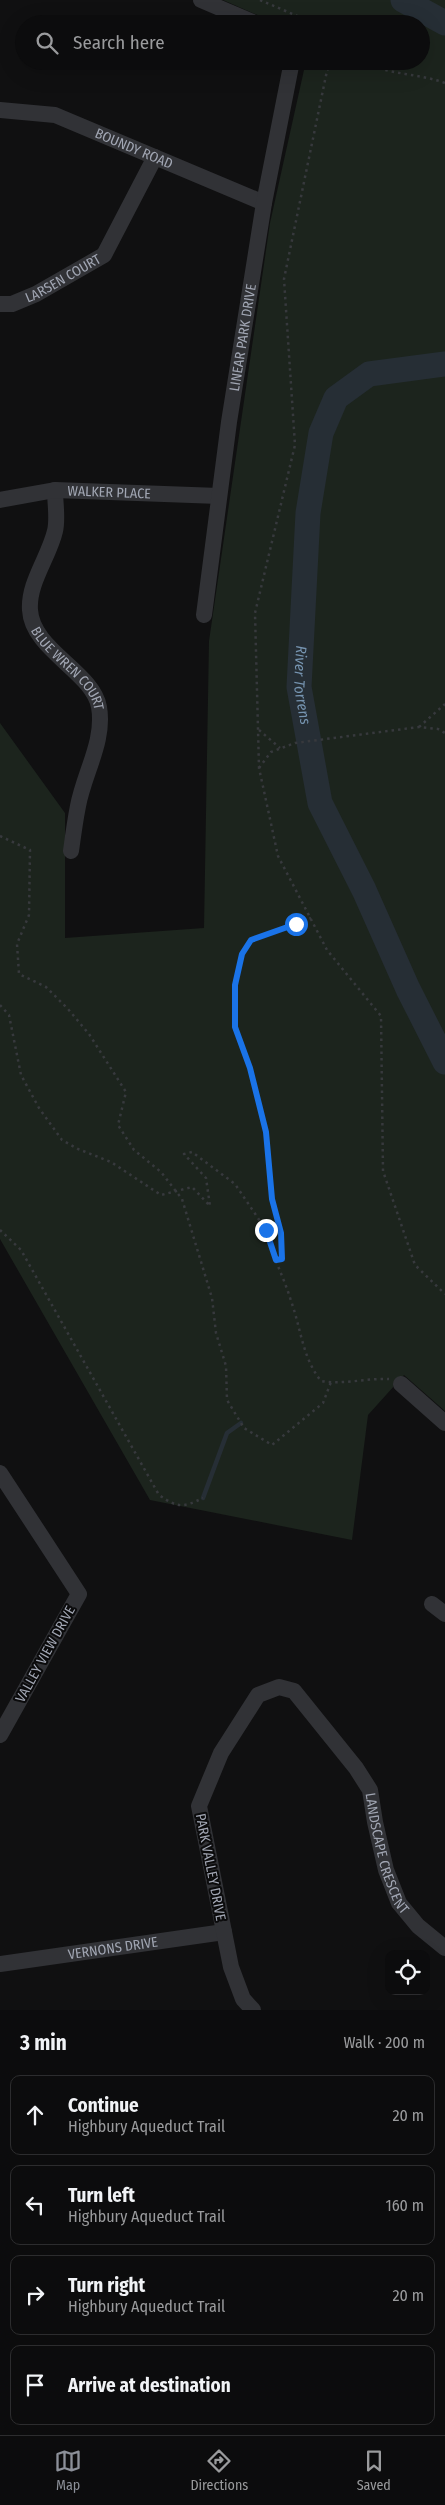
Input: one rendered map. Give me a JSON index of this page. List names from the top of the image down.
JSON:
{
  "streets": {
    "street": [
      "BOUNDY ROAD",
      "LARSEN COURT",
      "LINEAR PARK DRIVE",
      "WALKER PLACE",
      "BLUE WREN COURT",
      "VALLEY VIEW DRIVE",
      "LANDSCAPE CRESCENT",
      "PARK VALLEY DRIVE",
      "VERNONS DRIVE"
    ]
  },
  "crossings": [
    ["BOUNDY ROAD", "LARSEN COURT"],
    ["BOUNDY ROAD", "LINEAR PARK DRIVE"],
    ["LINEAR PARK DRIVE", "WALKER PLACE"],
    ["WALKER PLACE", "BLUE WREN COURT"],
    ["LANDSCAPE CRESCENT", "PARK VALLEY DRIVE"],
    ["PARK VALLEY DRIVE", "VERNONS DRIVE"]
  ],
  "water": ["River Torrens"],
  "page": {
    "search": "Search here",
    "heading": ["3 min", "Walk · 200 m"],
    "list": [
      ["Continue", "Highbury Aqueduct Trail", "20 m"],
      ["Turn left", "Highbury Aqueduct Trail", "160 m"],
      ["Turn right", "Highbury Aqueduct Trail", "20 m"],
      "Arrive at destination"
    ],
    "nav": ["Map", "Directions", "Saved"]
  }
}
